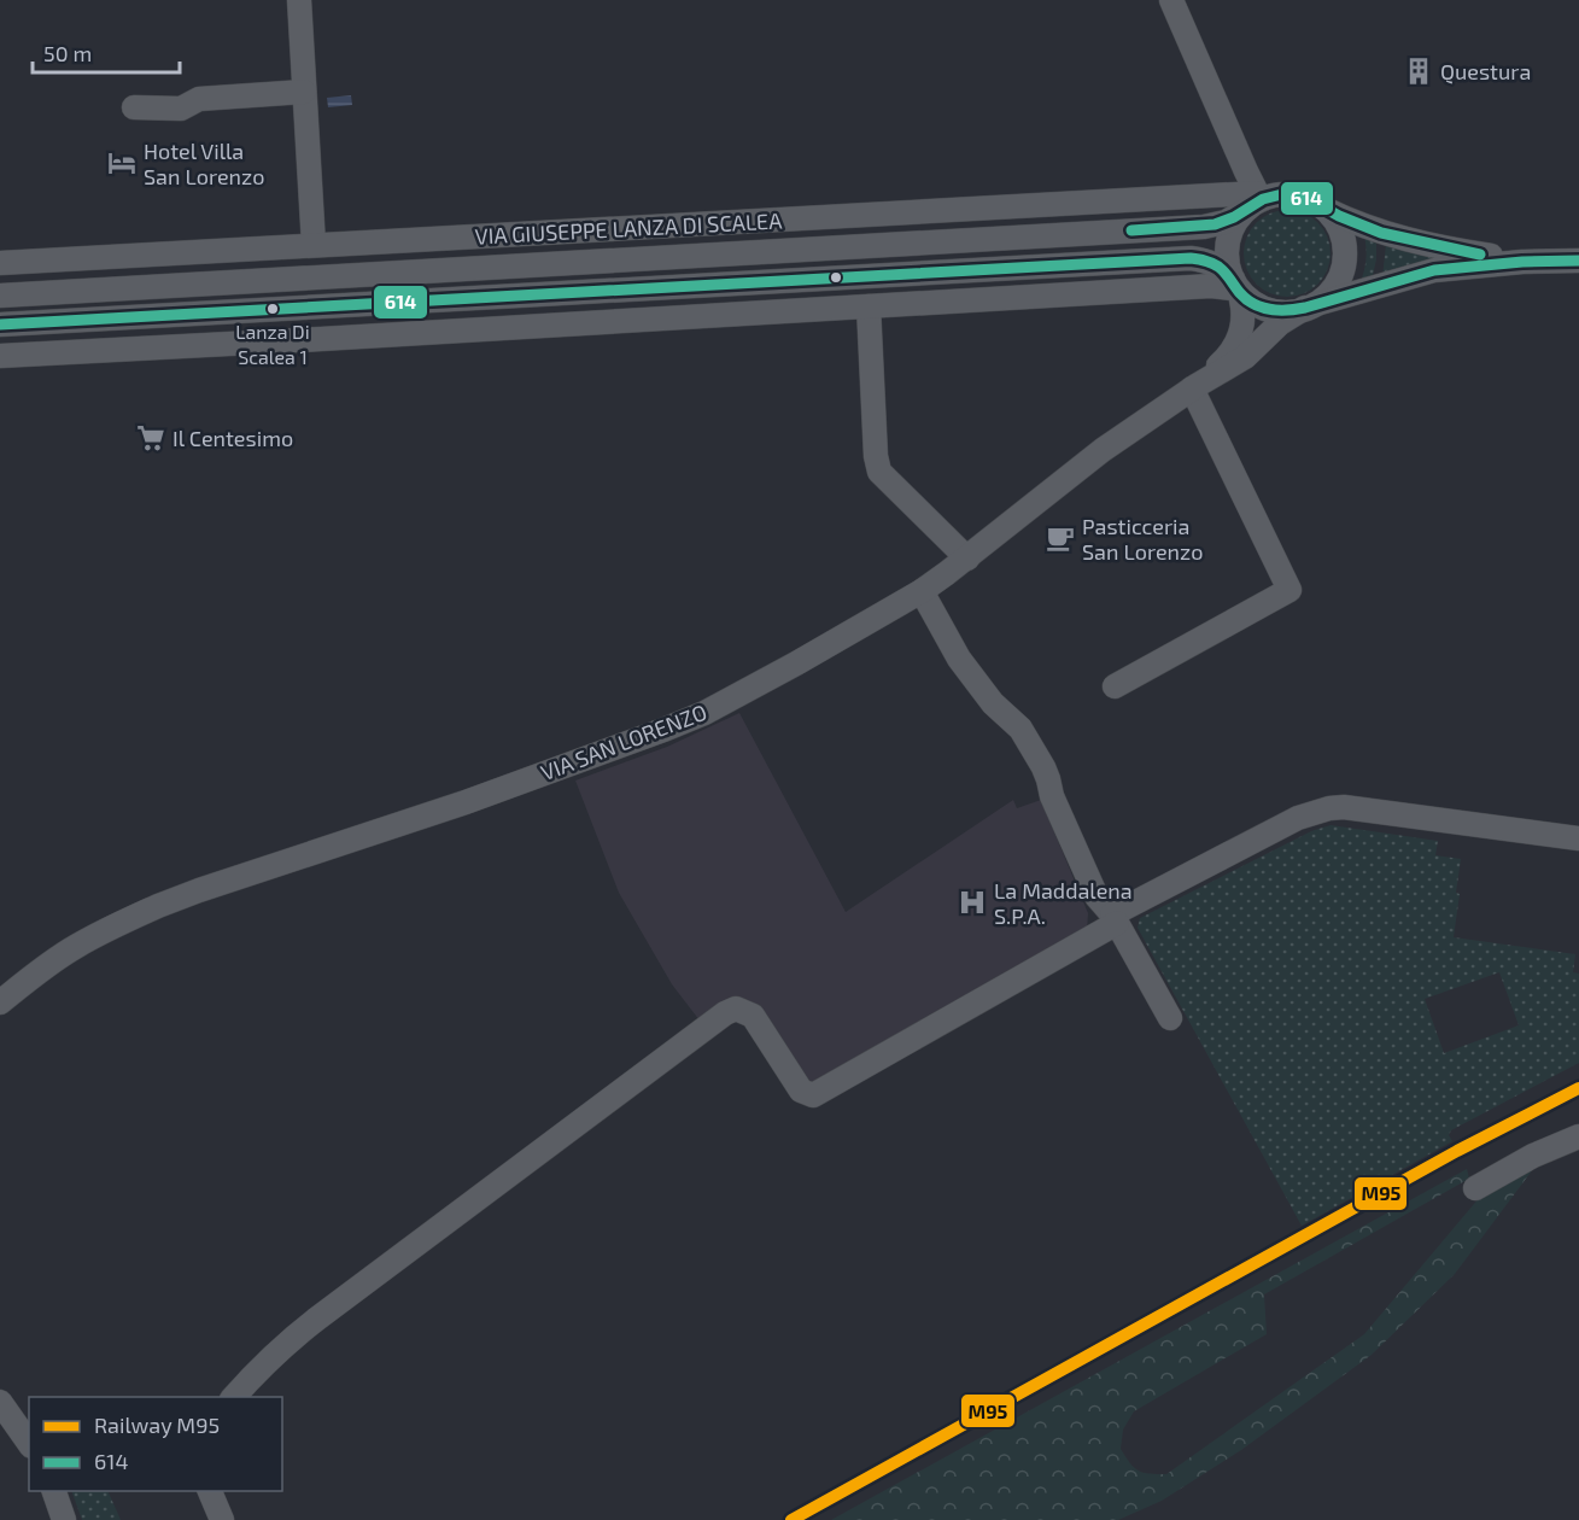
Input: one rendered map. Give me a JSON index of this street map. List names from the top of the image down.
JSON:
{
  "streets": {
    "street": ["VIA GIUSEPPE LANZA DI SCALEA", "VIA SAN LORENZO"]
  },
  "crossings": [
    ["VIA GIUSEPPE LANZA DI SCALEA", "VIA SAN LORENZO"]
  ],
  "places": {
    "building": ["Questura"],
    "hotel": ["Hotel Villa San Lorenzo"],
    "other": ["Lanza Di Scalea 1"],
    "supermarket": ["Il Centesimo"],
    "cafe": ["Pasticceria San Lorenzo"],
    "hospital": ["La Maddalena S.P.A."]
  },
  "lines": ["transit line 614", "rail line M95"],
  "legend": ["Railway M95", "614"],
  "scale_bar": "50 m"
}
